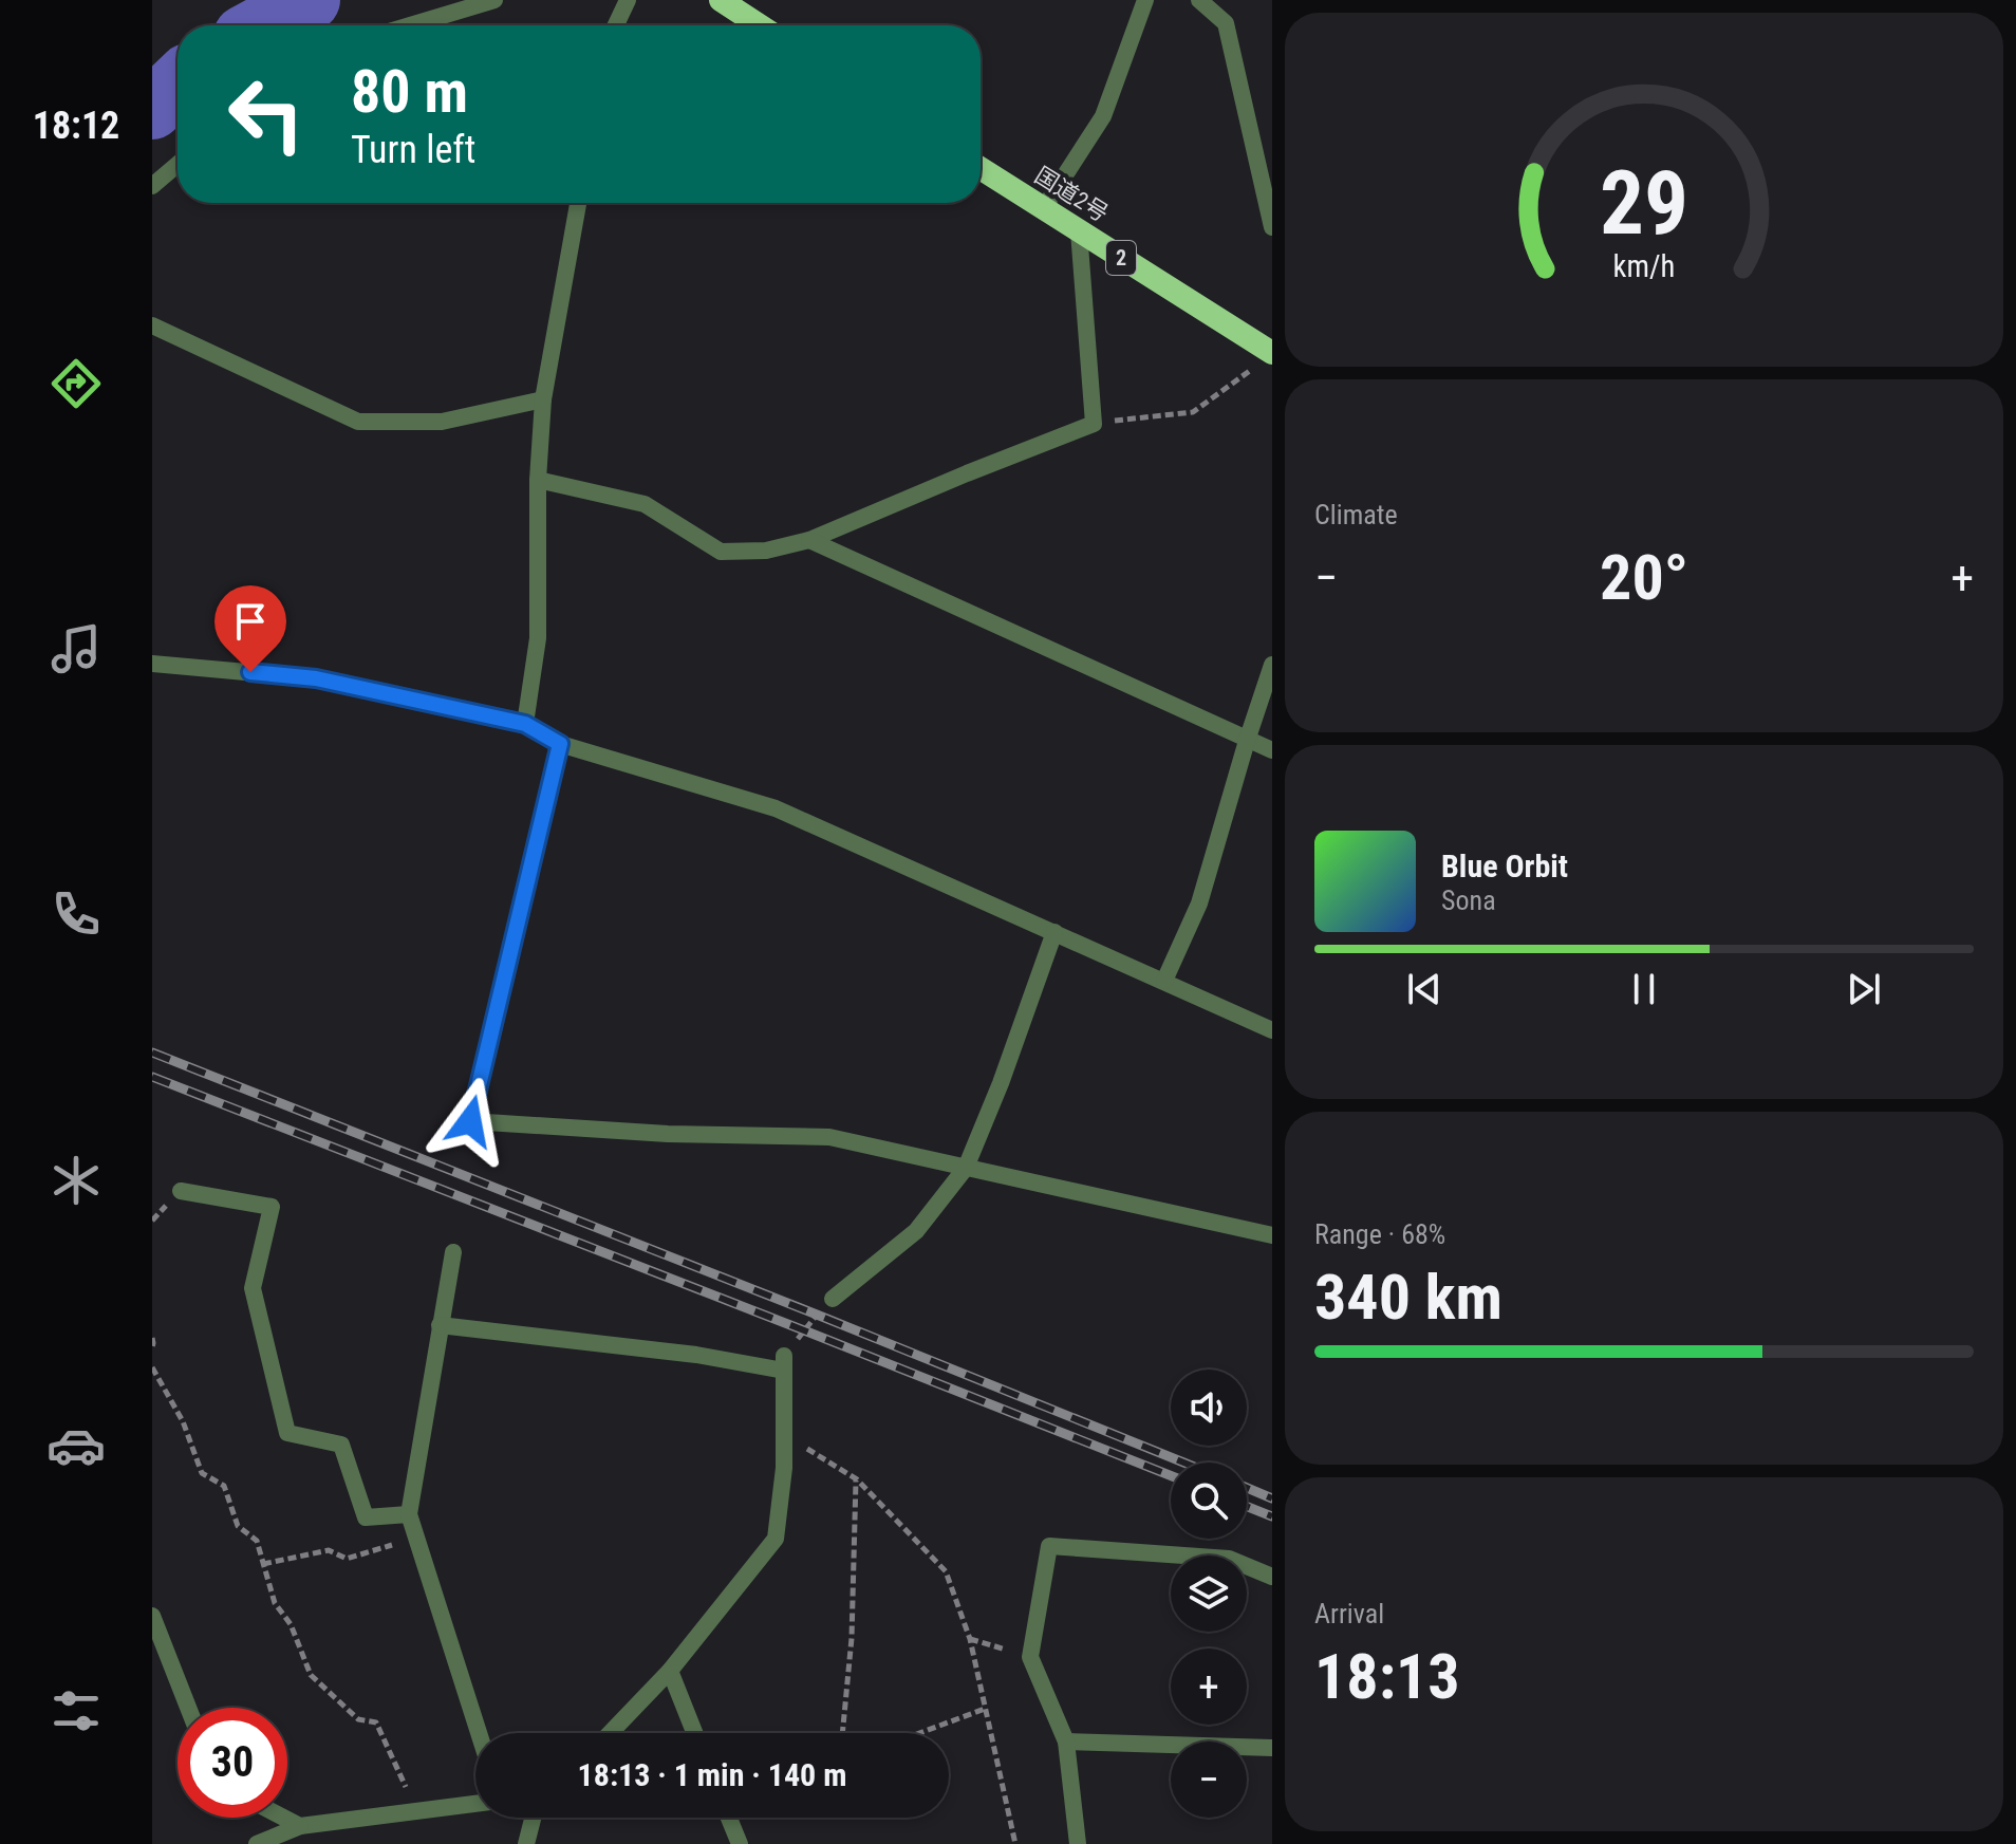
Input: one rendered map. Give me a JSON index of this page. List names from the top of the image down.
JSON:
{
  "streets": {
    "highway": ["国道2号", "2"]
  },
  "page": {
    "tabs": "18:12",
    "turn": ["80 m", "Turn left"],
    "tile": [
      "Climate",
      ["Range · 68%", "340 km"],
      ["Arrival", "18:13"]
    ],
    "heat": ["−", "20°", "+"],
    "song": ["Blue Orbit", "Sona"],
    "map_buttons": ["+", "−"],
    "limit": "30",
    "trip": "18:13 · 1 min · 140 m",
    "gauge": ["29", "km/h"]
  }
}
